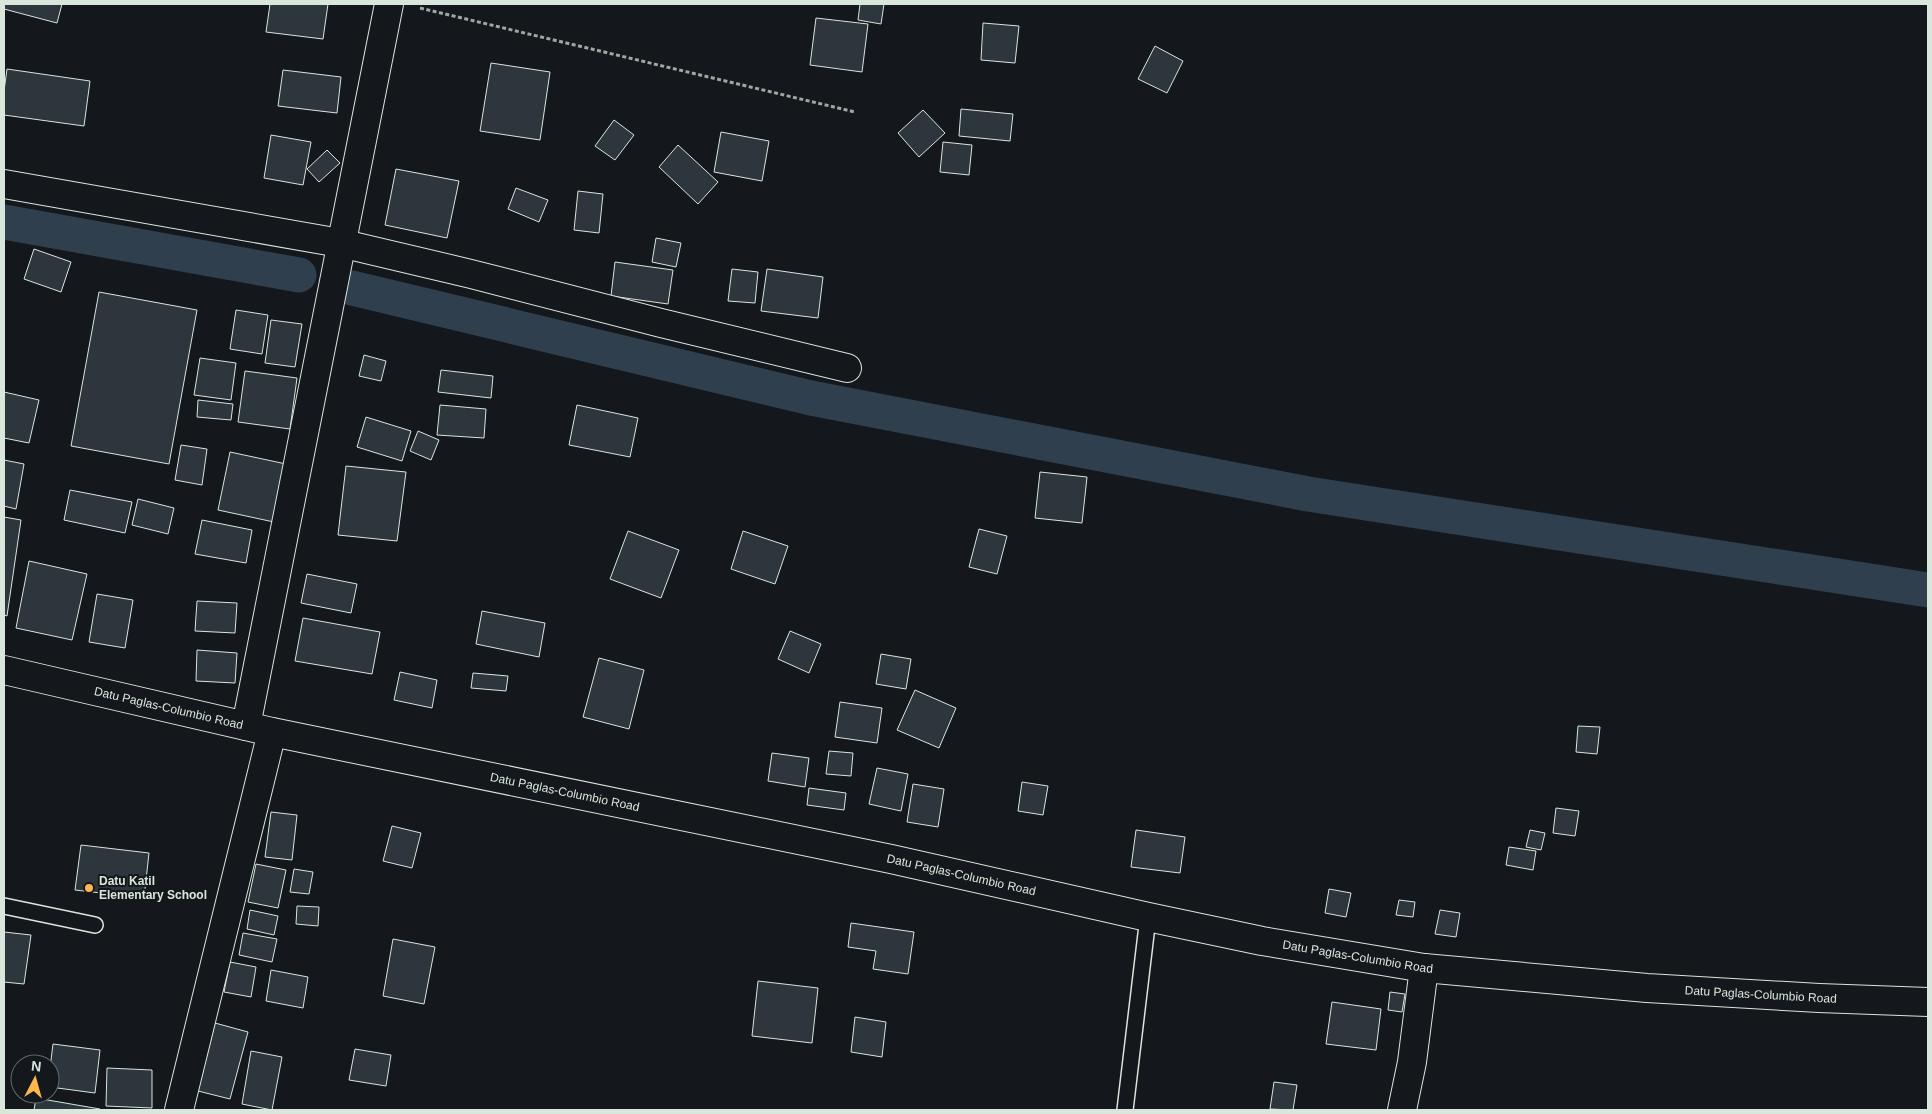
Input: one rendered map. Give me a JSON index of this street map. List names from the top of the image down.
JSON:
{
  "streets": {
    "street": ["Datu Paglas-Columbio Road"]
  },
  "places": ["Datu Katil Elementary School"],
  "north": "top"
}
